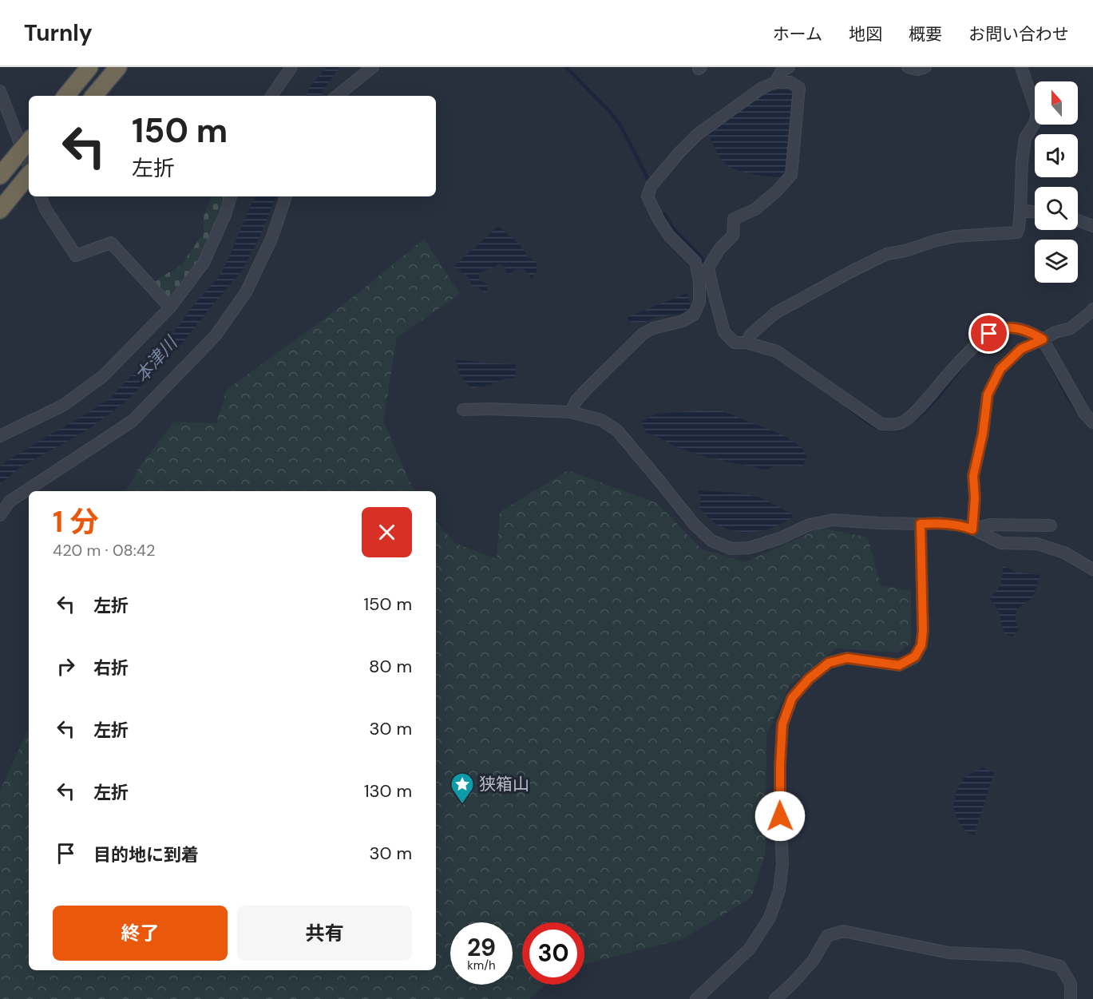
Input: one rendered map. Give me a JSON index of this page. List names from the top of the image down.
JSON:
{
  "water": ["本津川"],
  "places": {
    "place": ["狭箱山"]
  },
  "north": "top",
  "page": {
    "header": "Turnly",
    "nav": [
      "ホーム",
      "地図",
      "概要",
      "お問い合わせ"
    ],
    "turn": ["150 m", "左折"],
    "heading": ["1 分", "420 m · 08:42"],
    "list": [
      {
        "name": "左折",
        "value": "150 m"
      },
      {
        "name": "右折",
        "value": "80 m"
      },
      {
        "name": "左折",
        "value": "30 m"
      },
      {
        "name": "左折",
        "value": "130 m"
      },
      {
        "name": "目的地に到着",
        "value": "30 m"
      }
    ],
    "buttons": ["終了", "共有"],
    "speed": "29 km/h",
    "limit": "30"
  }
}
